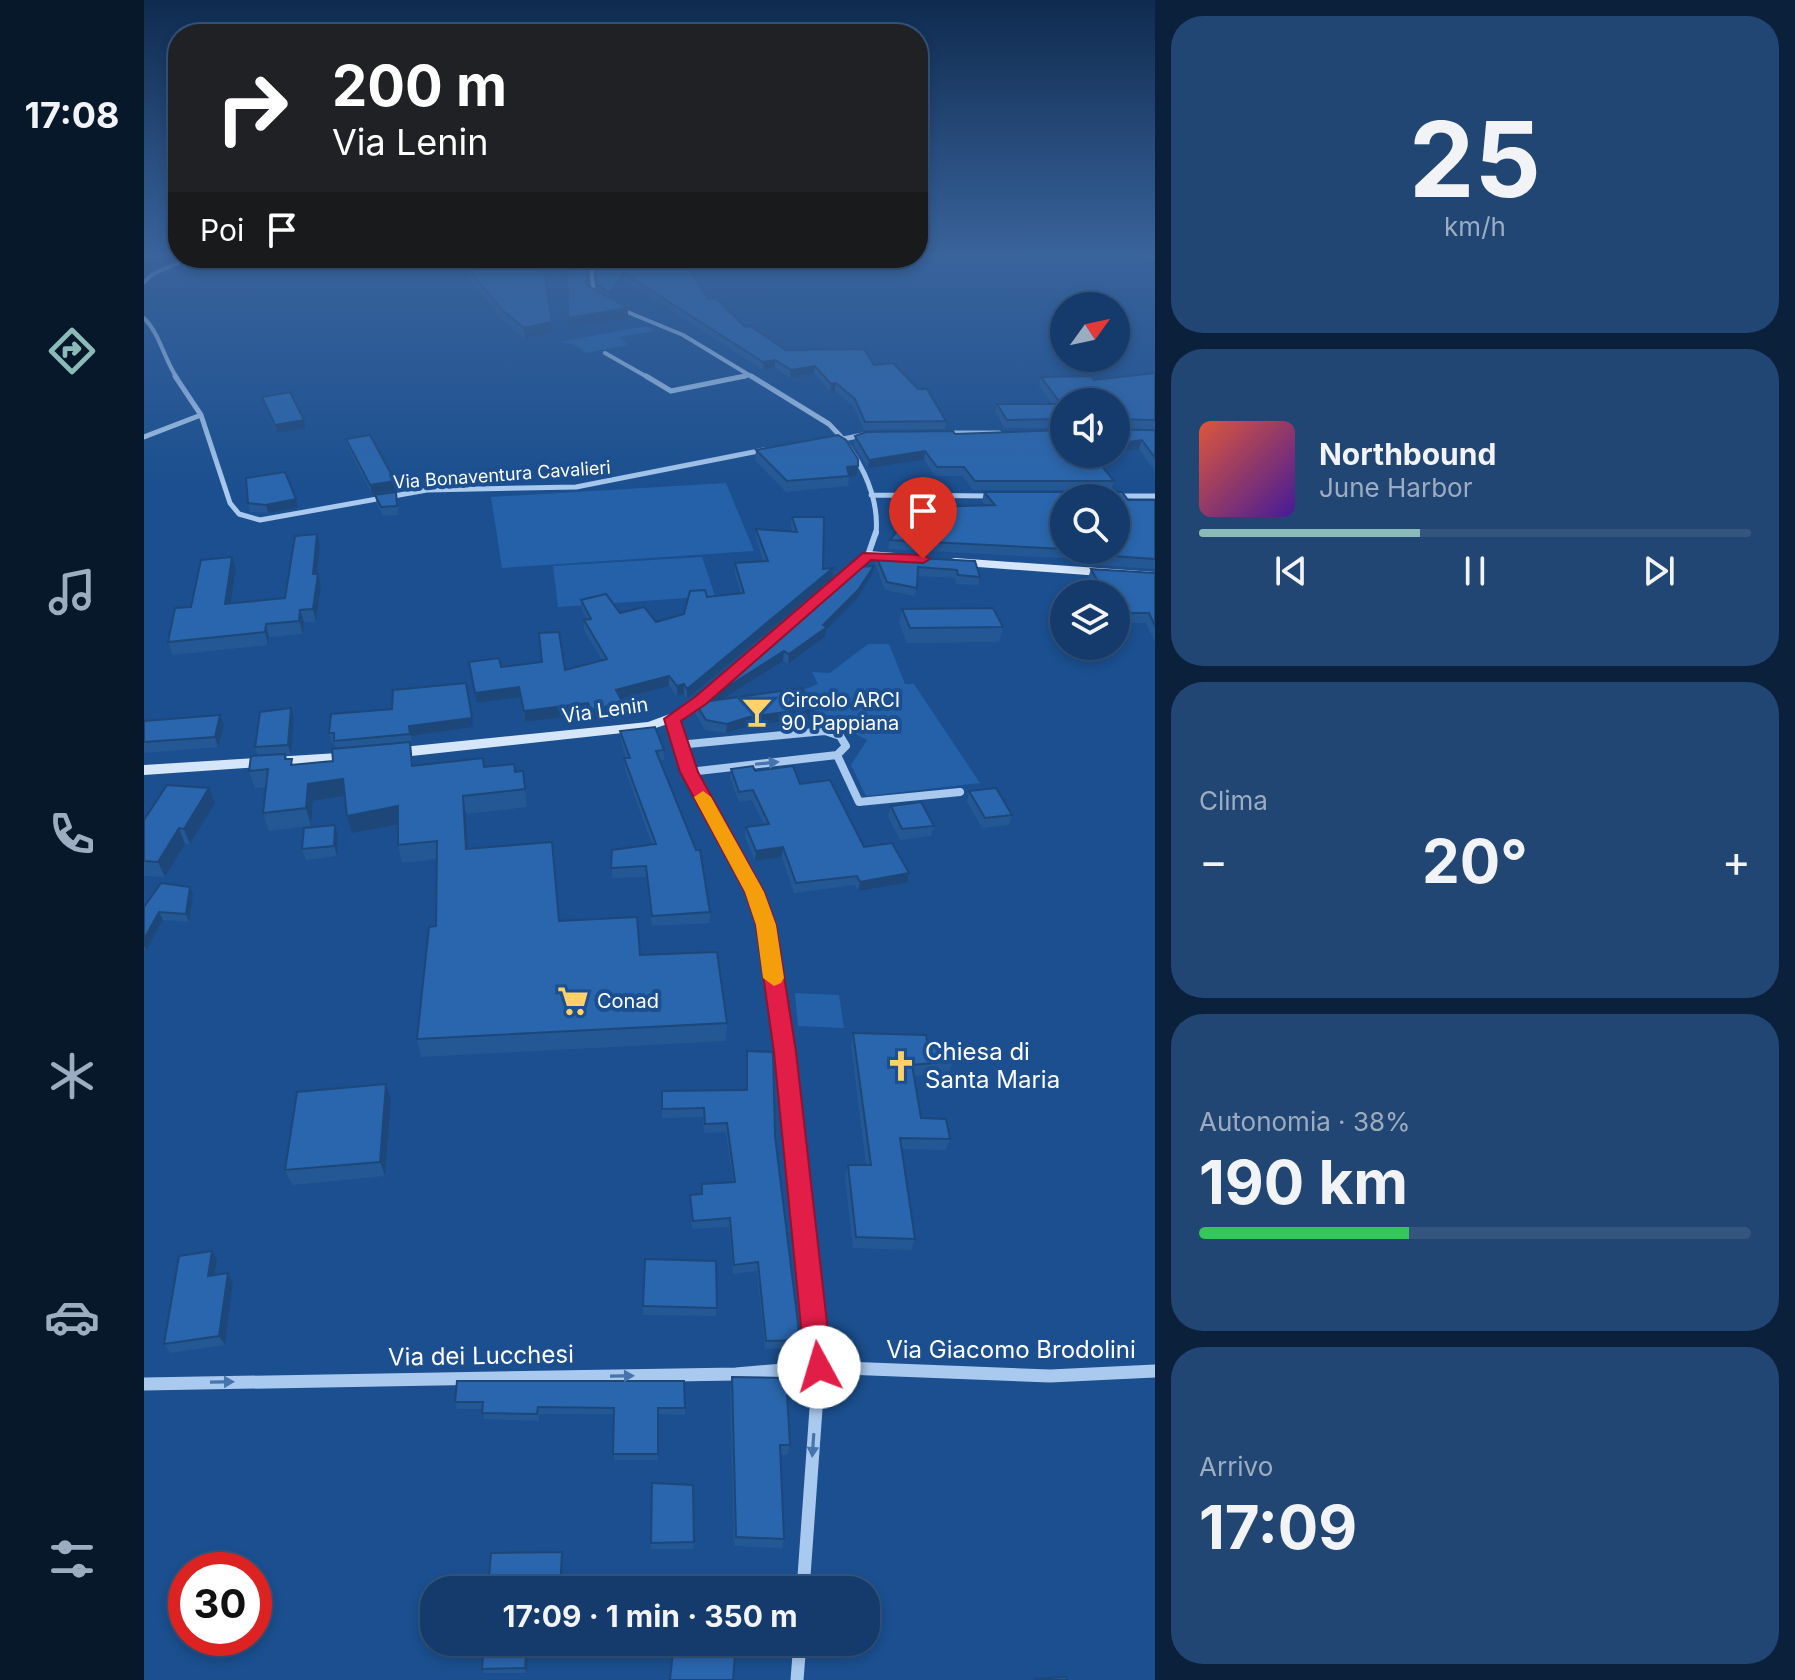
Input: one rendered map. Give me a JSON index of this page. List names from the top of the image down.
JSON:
{
  "streets": {
    "street": [
      "Via Bonaventura Cavalieri",
      "Via Lenin",
      "Via Giacomo Brodolini",
      "Via dei Lucchesi"
    ]
  },
  "crossings": [
    ["Via Giacomo Brodolini", "Via dei Lucchesi"]
  ],
  "one_way": ["Via dei Lucchesi"],
  "places": {
    "bar": ["Circolo ARCI 90 Pappiana"],
    "supermarket": ["Conad"],
    "church": ["Chiesa di Santa Maria"]
  },
  "north": "top right",
  "page": {
    "tabs": "17:08",
    "tile": [
      ["25", "km/h"],
      "Clima",
      ["Autonomia · 38%", "190 km"],
      ["Arrivo", "17:09"]
    ],
    "turn": ["200 m", "Via Lenin"],
    "then": "Poi",
    "song": ["Northbound", "June Harbor"],
    "heat": ["−", "20°", "+"],
    "limit": "30",
    "trip": "17:09 · 1 min · 350 m"
  }
}
